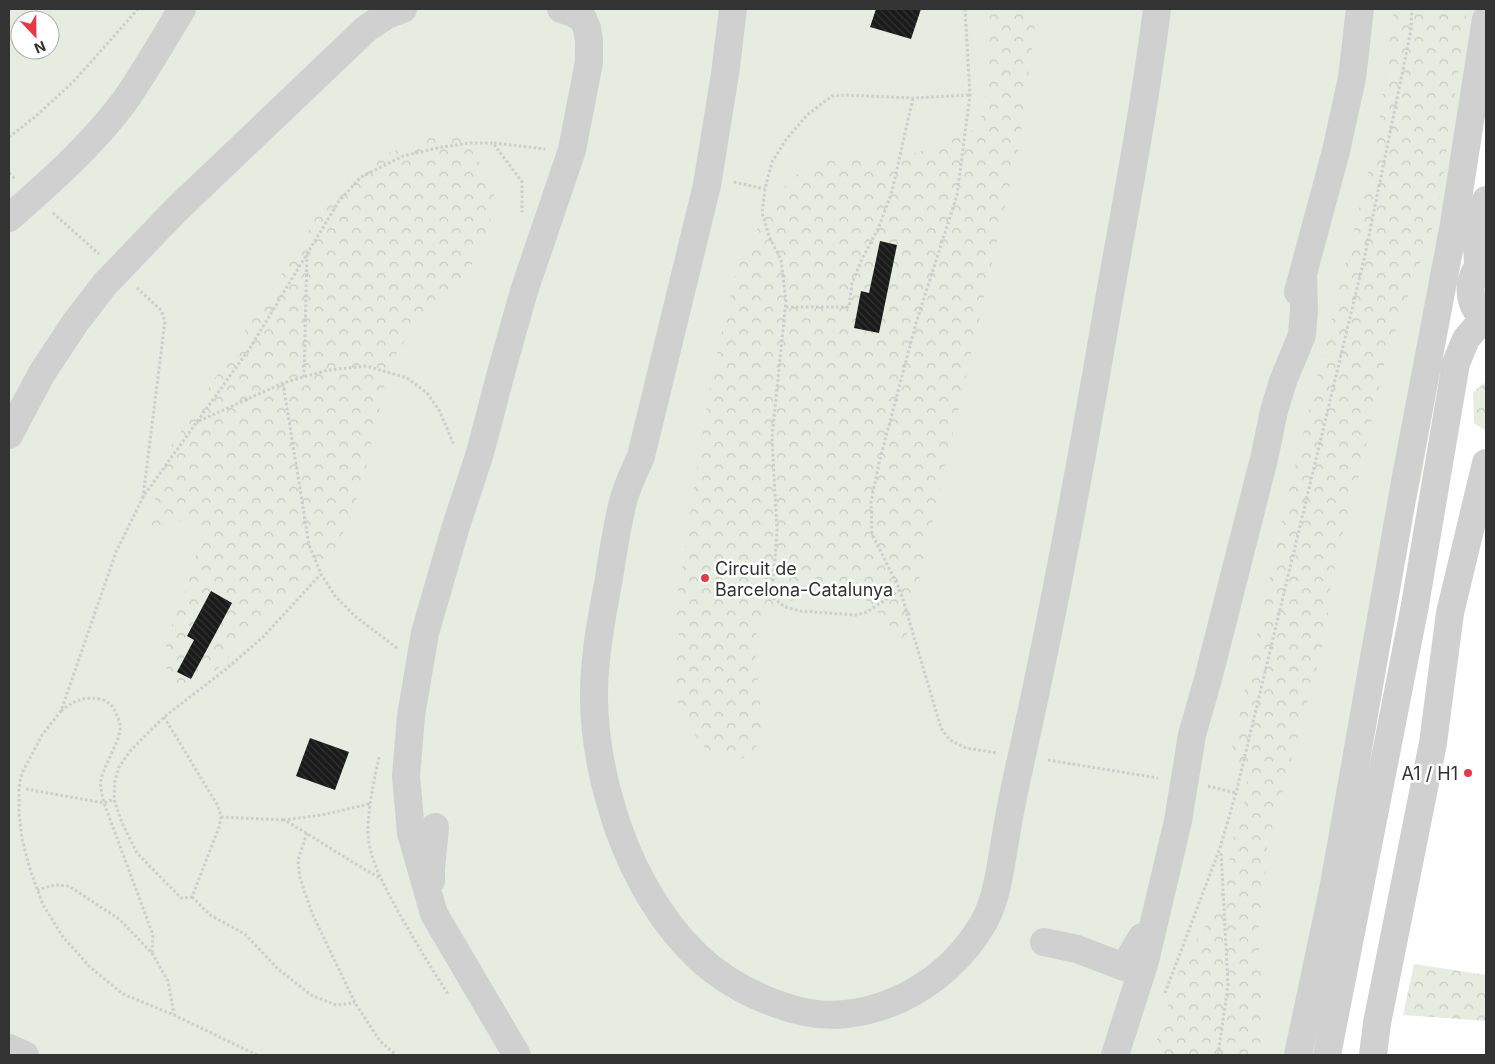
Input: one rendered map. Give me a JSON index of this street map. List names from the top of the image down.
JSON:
{
  "places": ["Circuit de Barcelona-Catalunya", "A1 / H1"],
  "north": "bottom"
}
